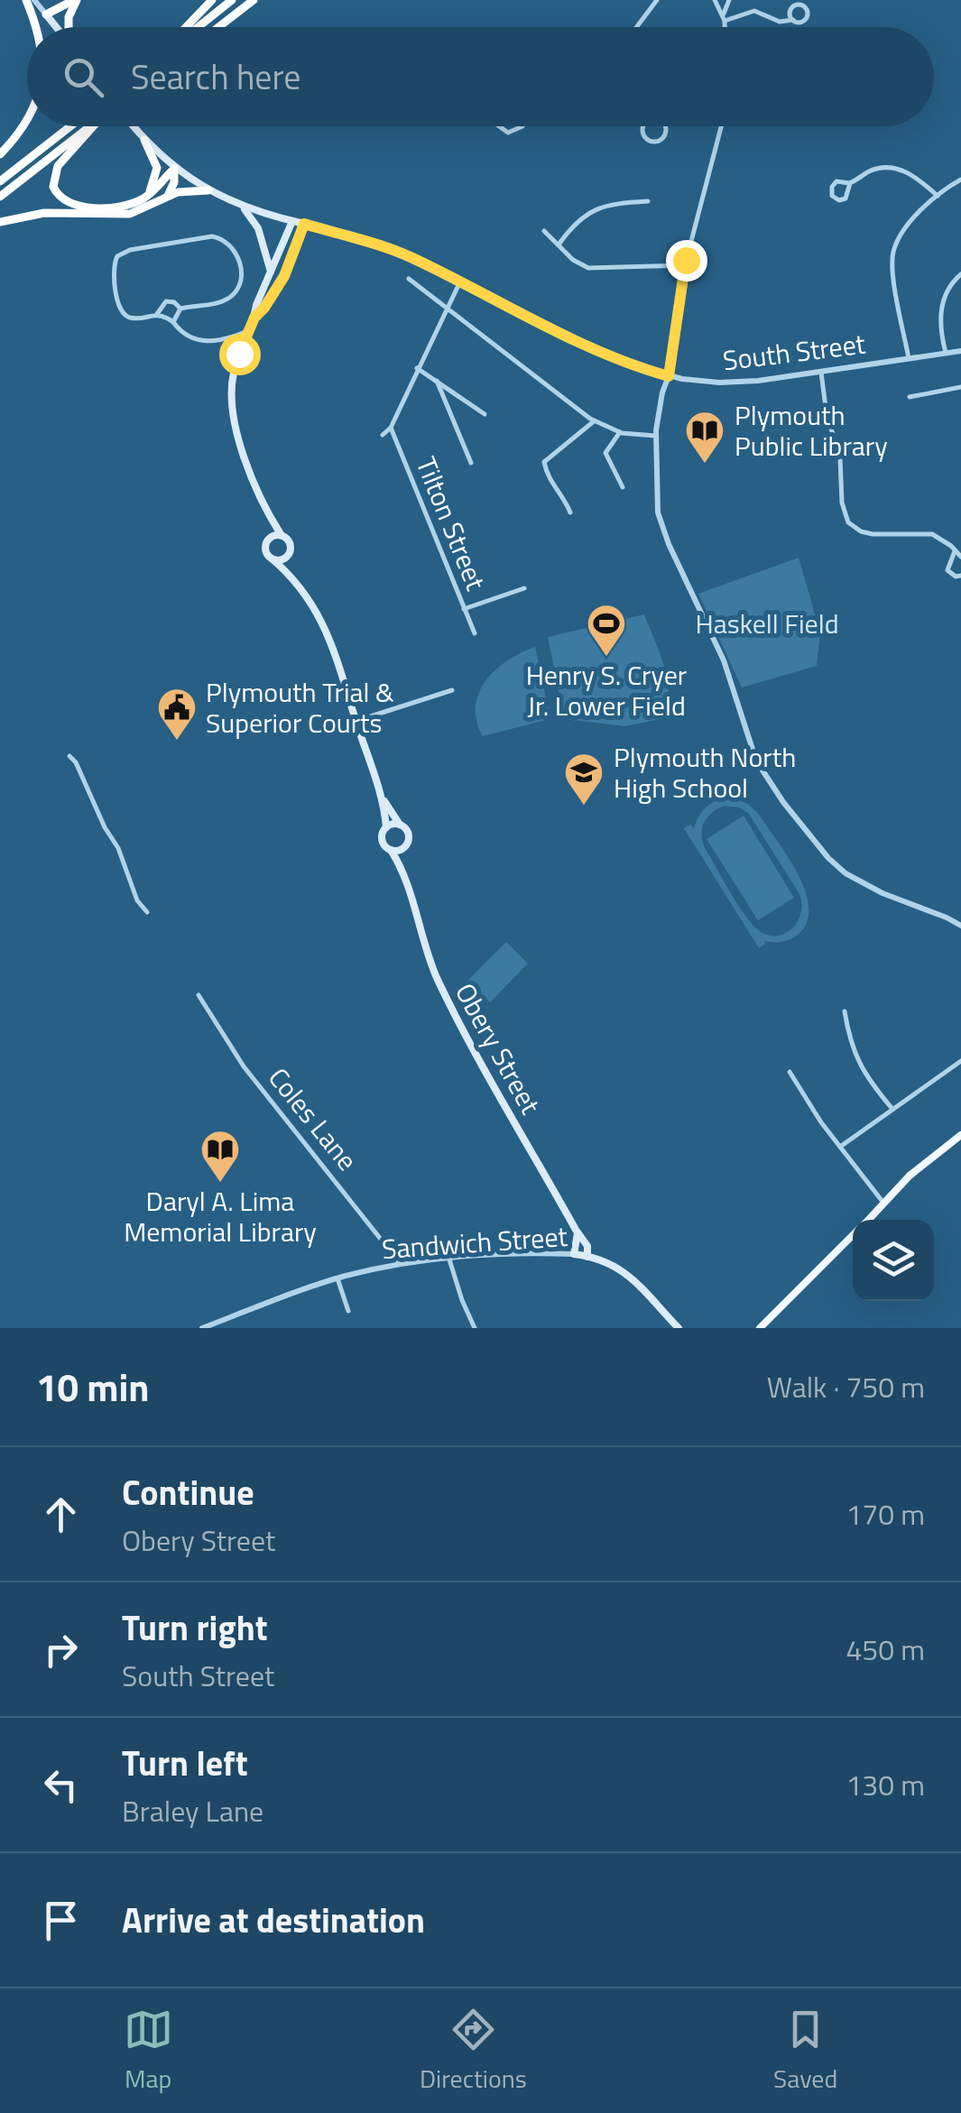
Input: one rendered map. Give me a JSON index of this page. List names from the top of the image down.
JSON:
{
  "streets": {
    "main road": ["South Street", "Obery Street", "Sandwich Street"],
    "street": ["Tilton Street", "Coles Lane"]
  },
  "crossings": [
    ["South Street", "Obery Street"],
    ["Obery Street", "Sandwich Street"],
    ["Coles Lane", "Sandwich Street"]
  ],
  "parks": ["Haskell Field"],
  "places": {
    "library": ["Plymouth Public Library", "Daryl A. Lima Memorial Library"],
    "sports": ["Henry S. Cryer Jr. Lower Field"],
    "public building": ["Plymouth Trial & Superior Courts"],
    "school or university": ["Plymouth North High School"]
  },
  "page": {
    "search": "Search here",
    "heading": ["10 min", "Walk · 750 m"],
    "list": [
      ["Continue", "Obery Street", "170 m"],
      ["Turn right", "South Street", "450 m"],
      ["Turn left", "Braley Lane", "130 m"],
      "Arrive at destination"
    ],
    "nav": ["Map", "Directions", "Saved"]
  }
}
